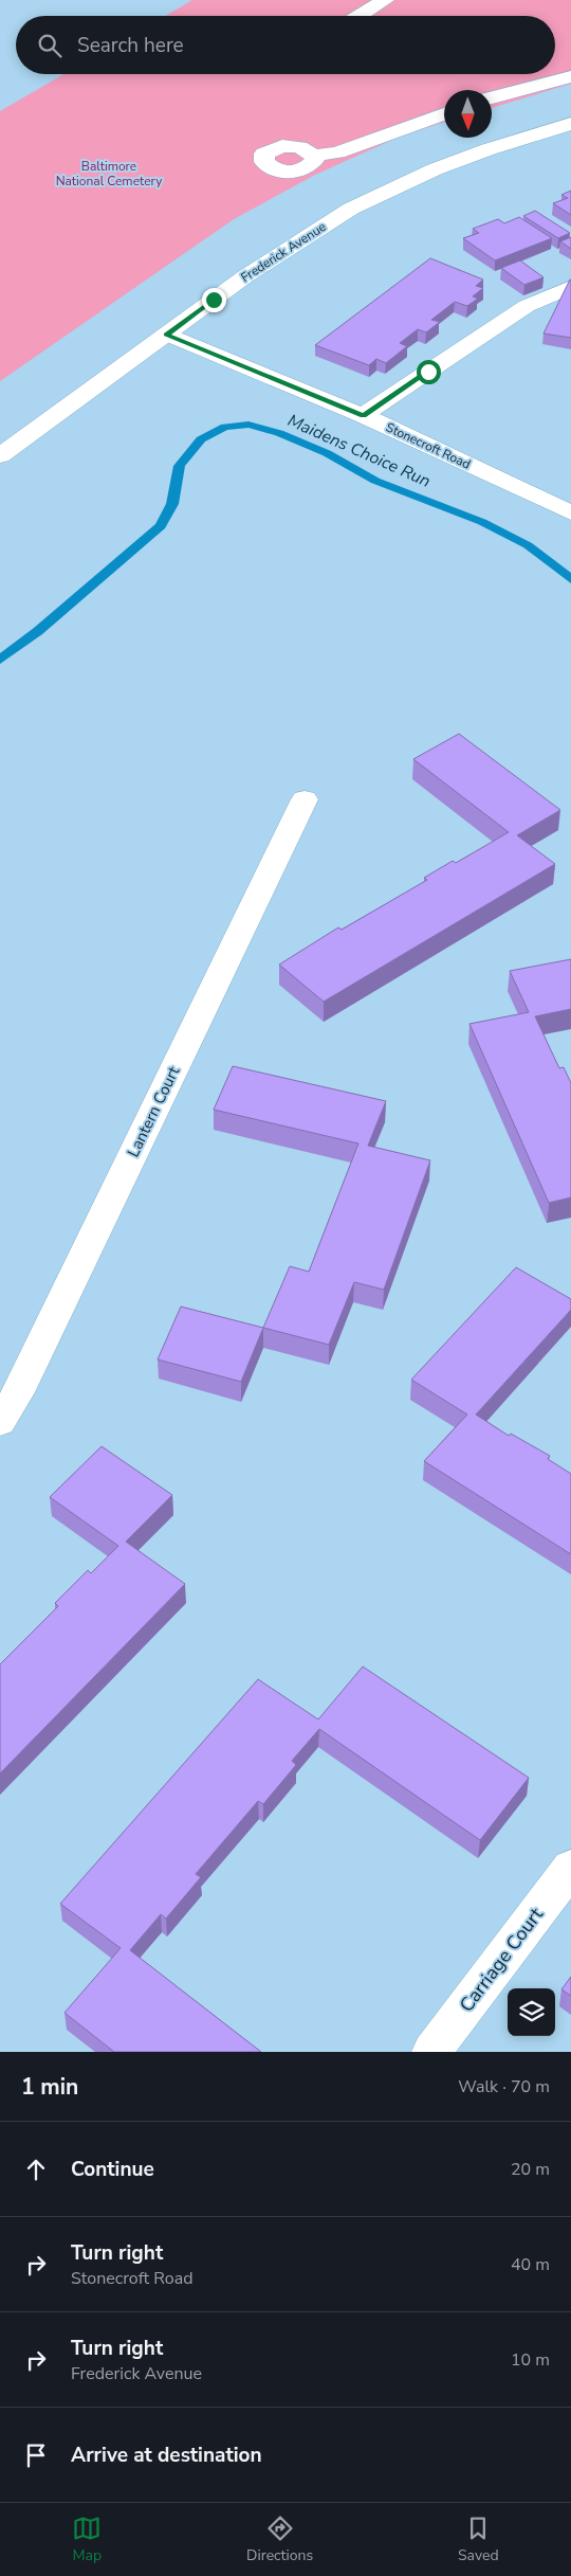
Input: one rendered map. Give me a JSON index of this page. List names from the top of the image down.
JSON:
{
  "streets": {
    "street": [
      "Frederick Avenue",
      "Stonecroft Road",
      "Lantern Court",
      "Carriage Court"
    ]
  },
  "crossings": [
    ["Frederick Avenue", "Stonecroft Road"]
  ],
  "water": ["Maidens Choice Run"],
  "parks": ["Baltimore National Cemetery"],
  "north": "bottom",
  "page": {
    "search": "Search here",
    "heading": ["1 min", "Walk · 70 m"],
    "list": [
      ["Continue", "20 m"],
      ["Turn right", "Stonecroft Road", "40 m"],
      ["Turn right", "Frederick Avenue", "10 m"],
      "Arrive at destination"
    ],
    "nav": ["Map", "Directions", "Saved"]
  }
}
